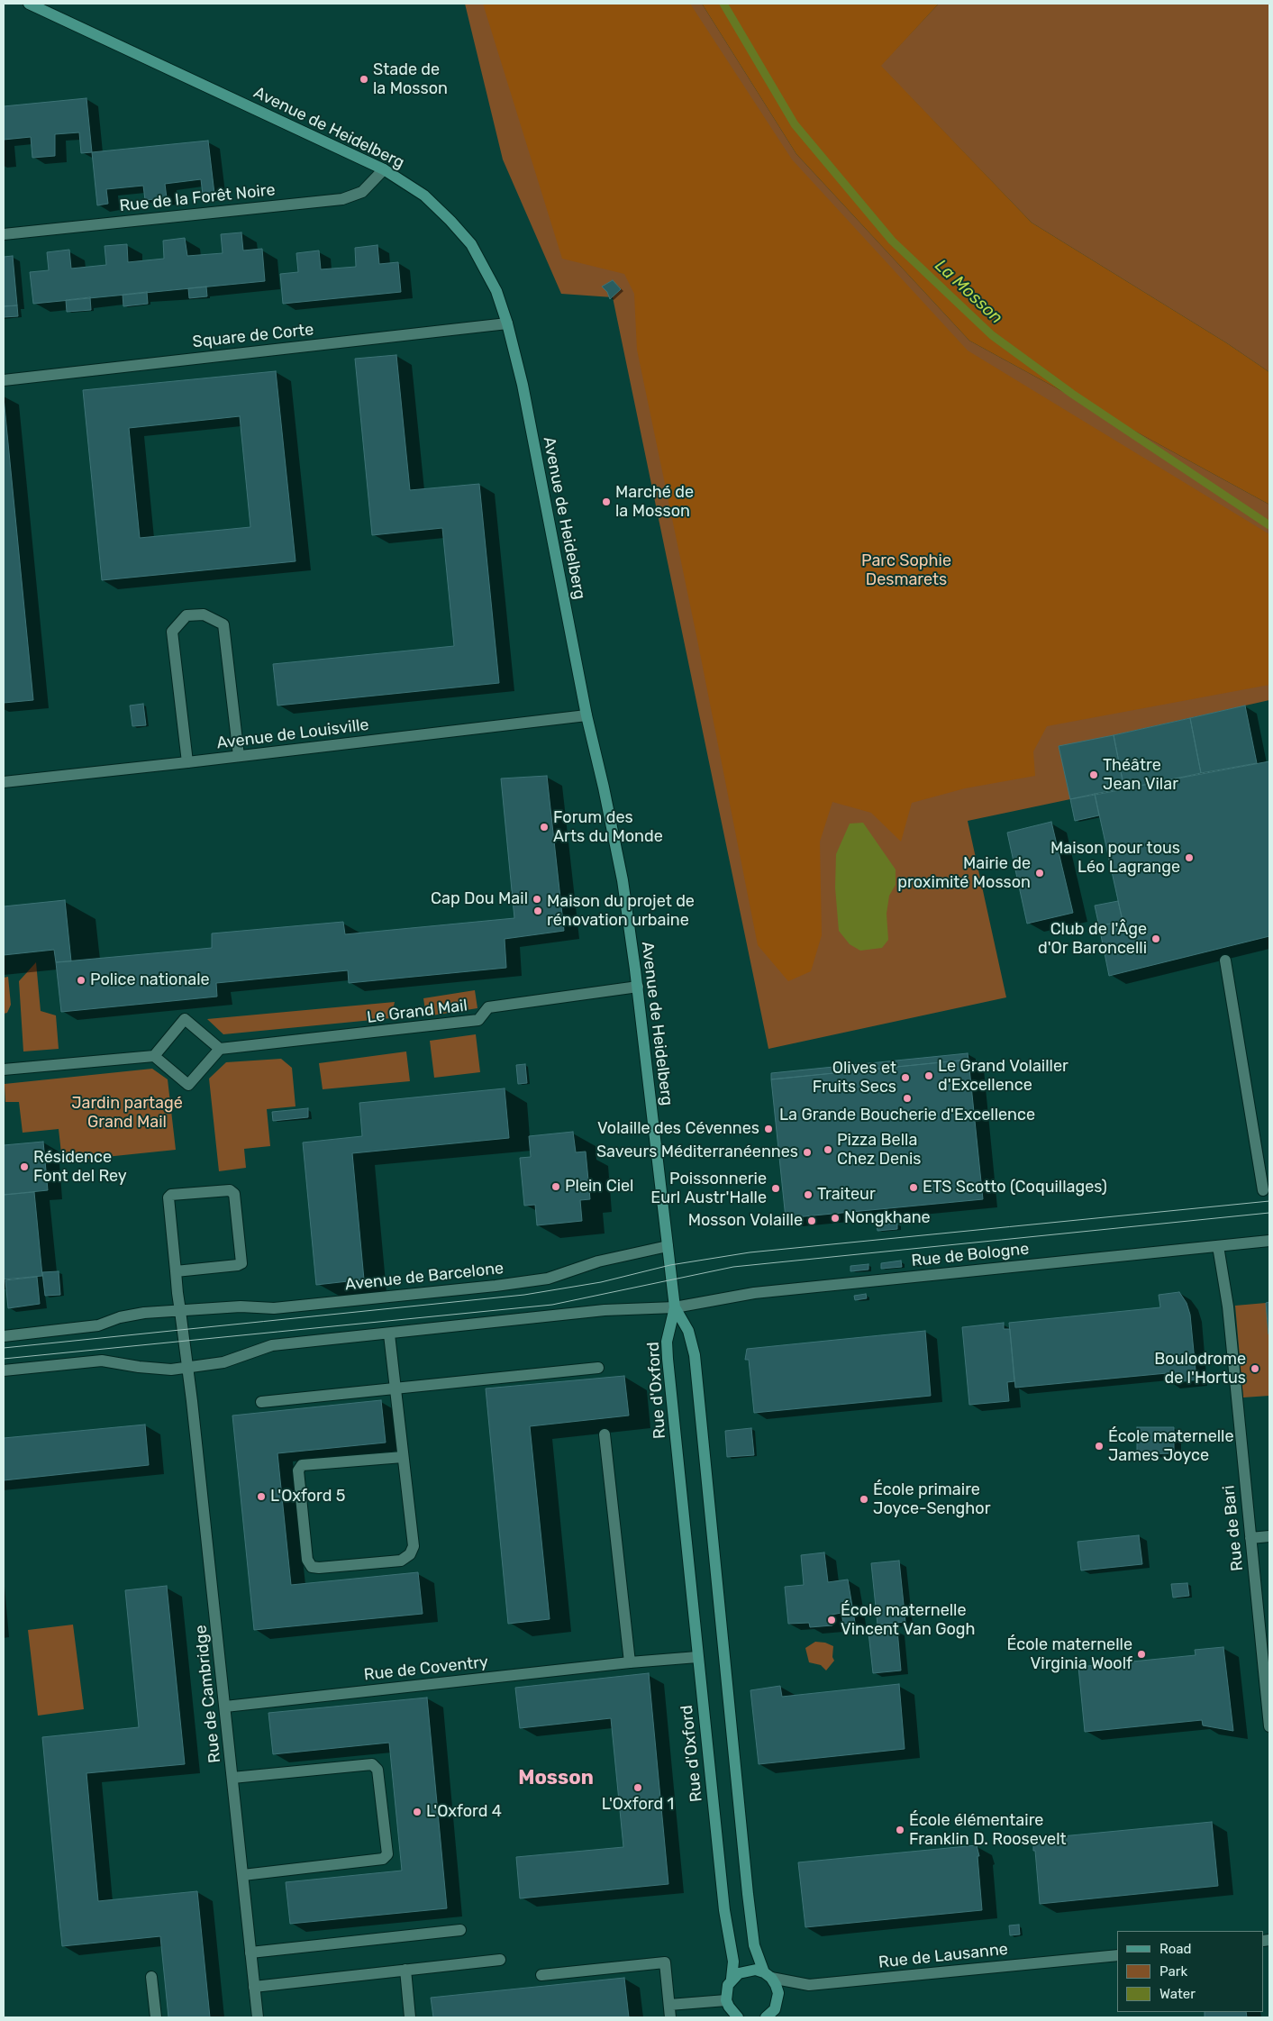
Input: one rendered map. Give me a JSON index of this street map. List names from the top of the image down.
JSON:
{
  "streets": {
    "street": [
      "Avenue de Heidelberg",
      "Rue de la Forêt Noire",
      "Square de Corte",
      "Avenue de Louisville",
      "Le Grand Mail",
      "Rue de Bologne",
      "Avenue de Barcelone",
      "Rue d'Oxford",
      "Rue de Bari",
      "Rue de Coventry",
      "Rue de Cambridge",
      "Rue de Lausanne"
    ]
  },
  "crossings": [
    ["Avenue de Heidelberg", "Rue de la Forêt Noire"],
    ["Avenue de Heidelberg", "Square de Corte"],
    ["Avenue de Heidelberg", "Avenue de Louisville"],
    ["Avenue de Heidelberg", "Le Grand Mail"],
    ["Avenue de Heidelberg", "Rue de Bologne"],
    ["Avenue de Heidelberg", "Avenue de Barcelone"],
    ["Avenue de Heidelberg", "Rue d'Oxford"],
    ["Rue de Bologne", "Rue d'Oxford"],
    ["Rue de Bologne", "Rue de Bari"],
    ["Rue d'Oxford", "Rue de Coventry"],
    ["Rue de Coventry", "Rue de Cambridge"]
  ],
  "districts": ["Mosson"],
  "water": ["La Mosson"],
  "parks": ["Parc Sophie Desmarets", "Jardin partagé Grand Mail"],
  "places": [
    "Stade de la Mosson",
    "Marché de la Mosson",
    "Théâtre Jean Vilar",
    "Forum des Arts du Monde",
    "Maison pour tous Léo Lagrange",
    "Mairie de proximité Mosson",
    "Cap Dou Mail",
    "Maison du projet de rénovation urbaine",
    "Club de l'Âge d'Or Baroncelli",
    "Police nationale",
    "Le Grand Volailler d'Excellence",
    "Olives et Fruits Secs",
    "La Grande Boucherie d'Excellence",
    "Volaille des Cévennes",
    "Pizza Bella Chez Denis",
    "Saveurs Méditerranéennes",
    "Résidence Font del Rey",
    "Plein Ciel",
    "ETS Scotto (Coquillages)",
    "Poissonnerie Eurl Austr'Halle",
    "Traiteur",
    "Nongkhane",
    "Mosson Volaille",
    "Boulodrome de l'Hortus",
    "École maternelle James Joyce",
    "L'Oxford 5",
    "École primaire Joyce-Senghor",
    "École maternelle Vincent Van Gogh",
    "École maternelle Virginia Woolf",
    "L'Oxford 1",
    "L'Oxford 4",
    "École élémentaire Franklin D. Roosevelt"
  ],
  "legend": ["Road", "Park", "Water"]
}
